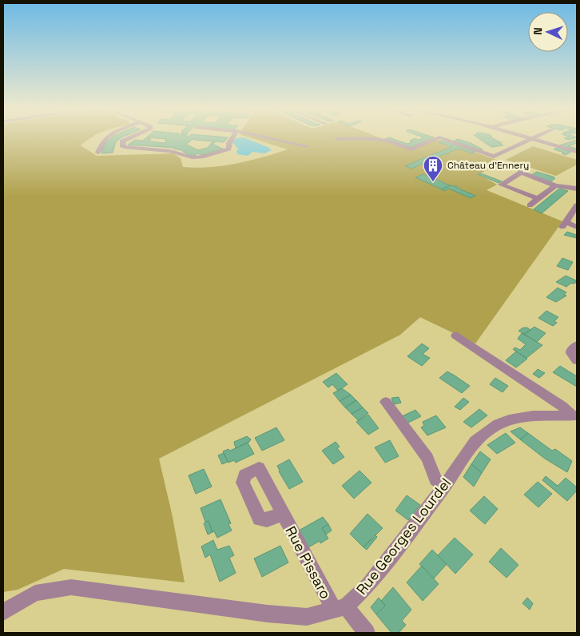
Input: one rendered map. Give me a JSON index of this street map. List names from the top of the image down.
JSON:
{
  "streets": {
    "street": ["Rue Georges Lourdel", "Rue Pissaro"]
  },
  "crossings": [
    ["Rue Georges Lourdel", "Rue Pissaro"]
  ],
  "places": {
    "building": ["Château d'Ennery"]
  },
  "north": "left"
}
